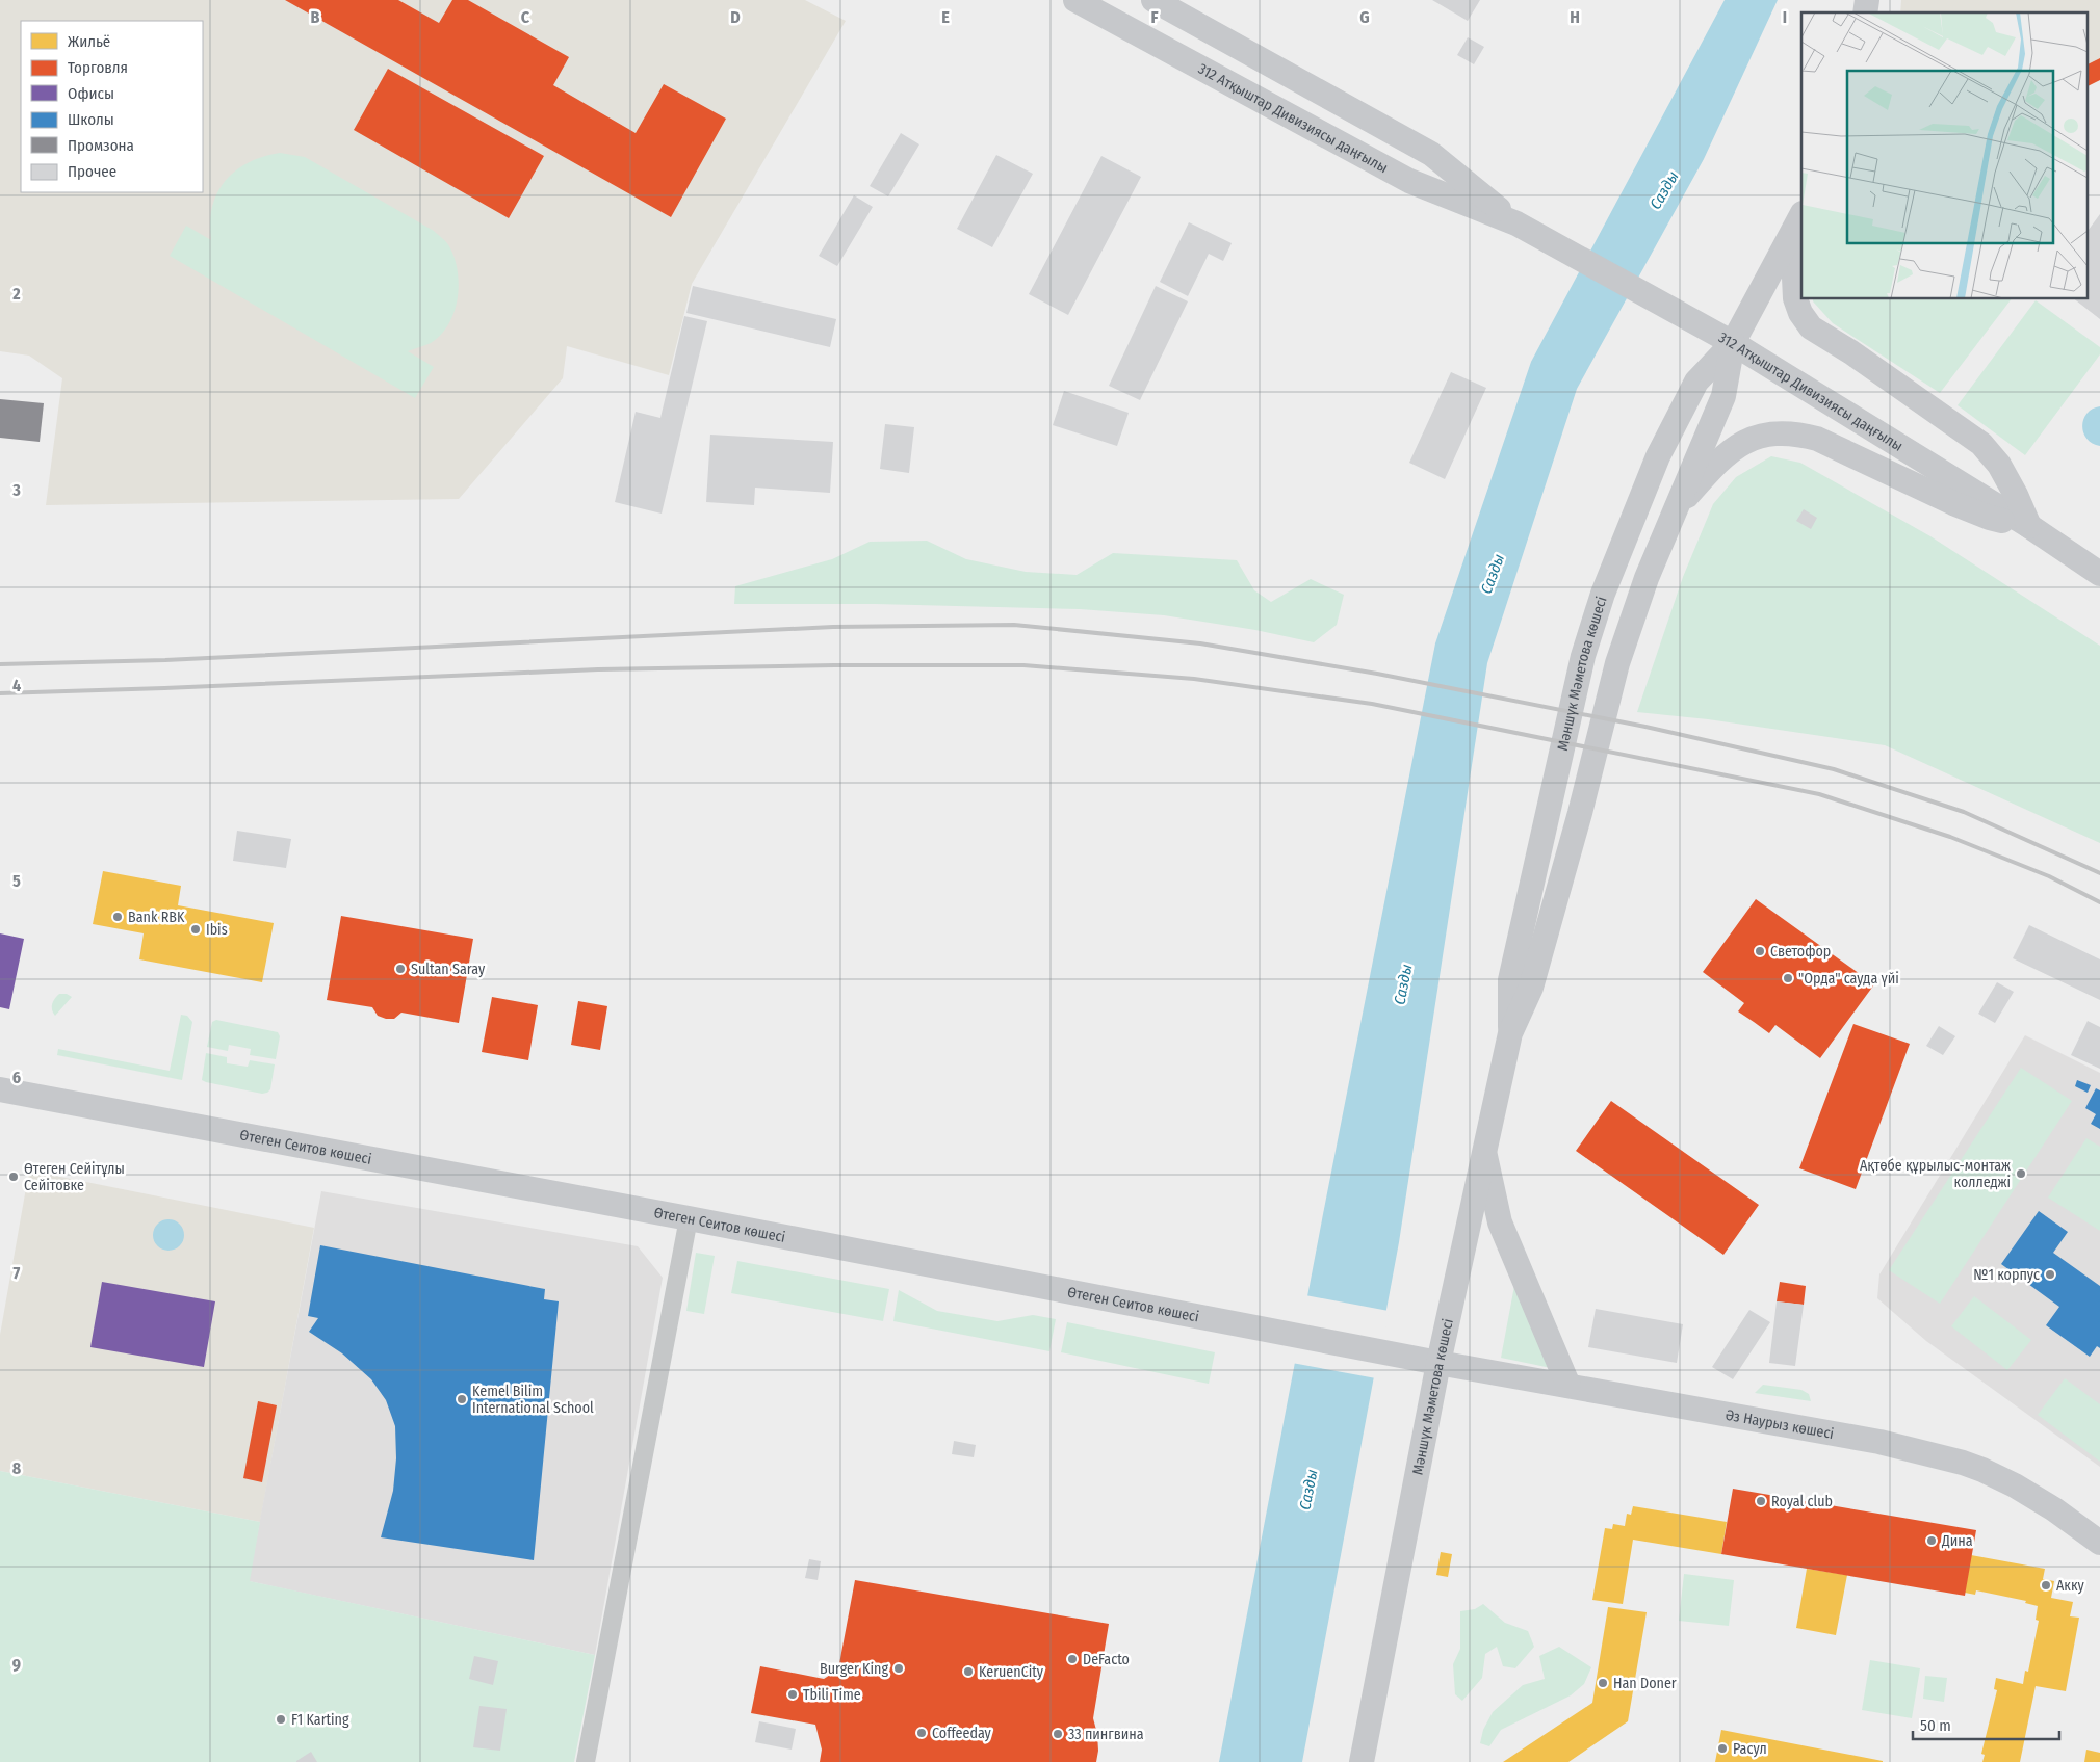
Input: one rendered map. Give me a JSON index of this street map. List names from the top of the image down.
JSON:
{
  "streets": {
    "main road": [
      "312 Атқыштар Дивизиясы даңғылы",
      "Мәншүк Мәметова көшесі",
      "Өтеген Сеитов көшесі",
      "Әз Наурыз көшесі"
    ]
  },
  "crossings": [
    ["312 Атқыштар Дивизиясы даңғылы", "Мәншүк Мәметова көшесі"],
    ["Мәншүк Мәметова көшесі", "Өтеген Сеитов көшесі"],
    ["Мәншүк Мәметова көшесі", "Әз Наурыз көшесі"],
    ["Өтеген Сеитов көшесі", "Әз Наурыз көшесі"]
  ],
  "water": ["Сазды"],
  "places": [
    "Bank RBK",
    "Ibis",
    "Светофор",
    "Sultan Saray",
    "\"Орда\" сауда үйі",
    "Ақтөбе құрылыс-монтаж колледжі",
    "Өтеген Сейітұлы Сейітовке",
    "№1 корпус",
    "Kemel Bilim International School",
    "Royal club",
    "Дина",
    "Акку",
    "DeFacto",
    "Burger King",
    "KeruenCity",
    "Han Doner",
    "Tbili Time",
    "F1 Karting",
    "Coffeeday",
    "33 пингвина",
    "Расул"
  ],
  "legend": [
    "Жильё",
    "Торговля",
    "Офисы",
    "Школы",
    "Промзона",
    "Прочее"
  ],
  "scale_bar": "50 m",
  "grid": {
    "columns": [
      "B",
      "C",
      "D",
      "E",
      "F",
      "G",
      "H",
      "I"
    ],
    "rows": [
      "2",
      "3",
      "4",
      "5",
      "6",
      "7",
      "8",
      "9"
    ]
  }
}
